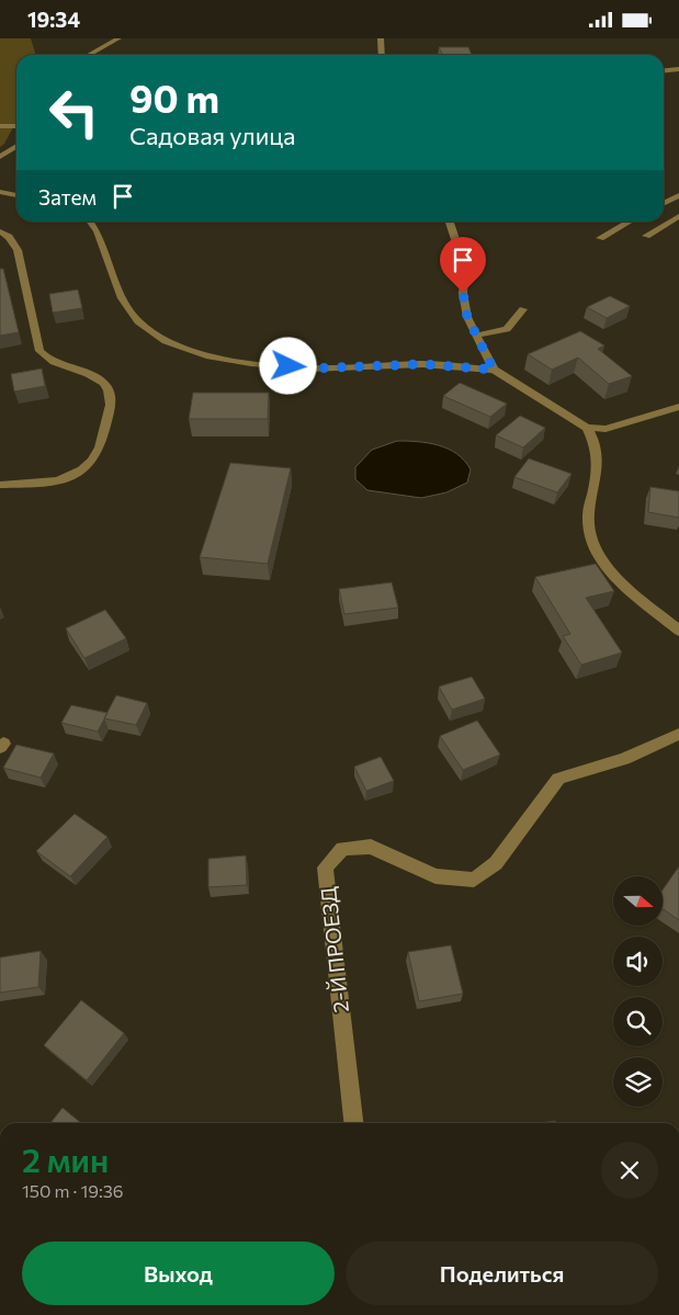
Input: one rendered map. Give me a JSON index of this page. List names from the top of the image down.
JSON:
{
  "streets": {
    "street": ["2-Й ПРОЕЗД"]
  },
  "north": "right",
  "page": {
    "status": "19:34",
    "turn": ["90 m", "Садовая улица"],
    "then": "Затем",
    "heading": ["2 мин", "150 m · 19:36"],
    "buttons": ["Выход", "Поделиться"]
  }
}
